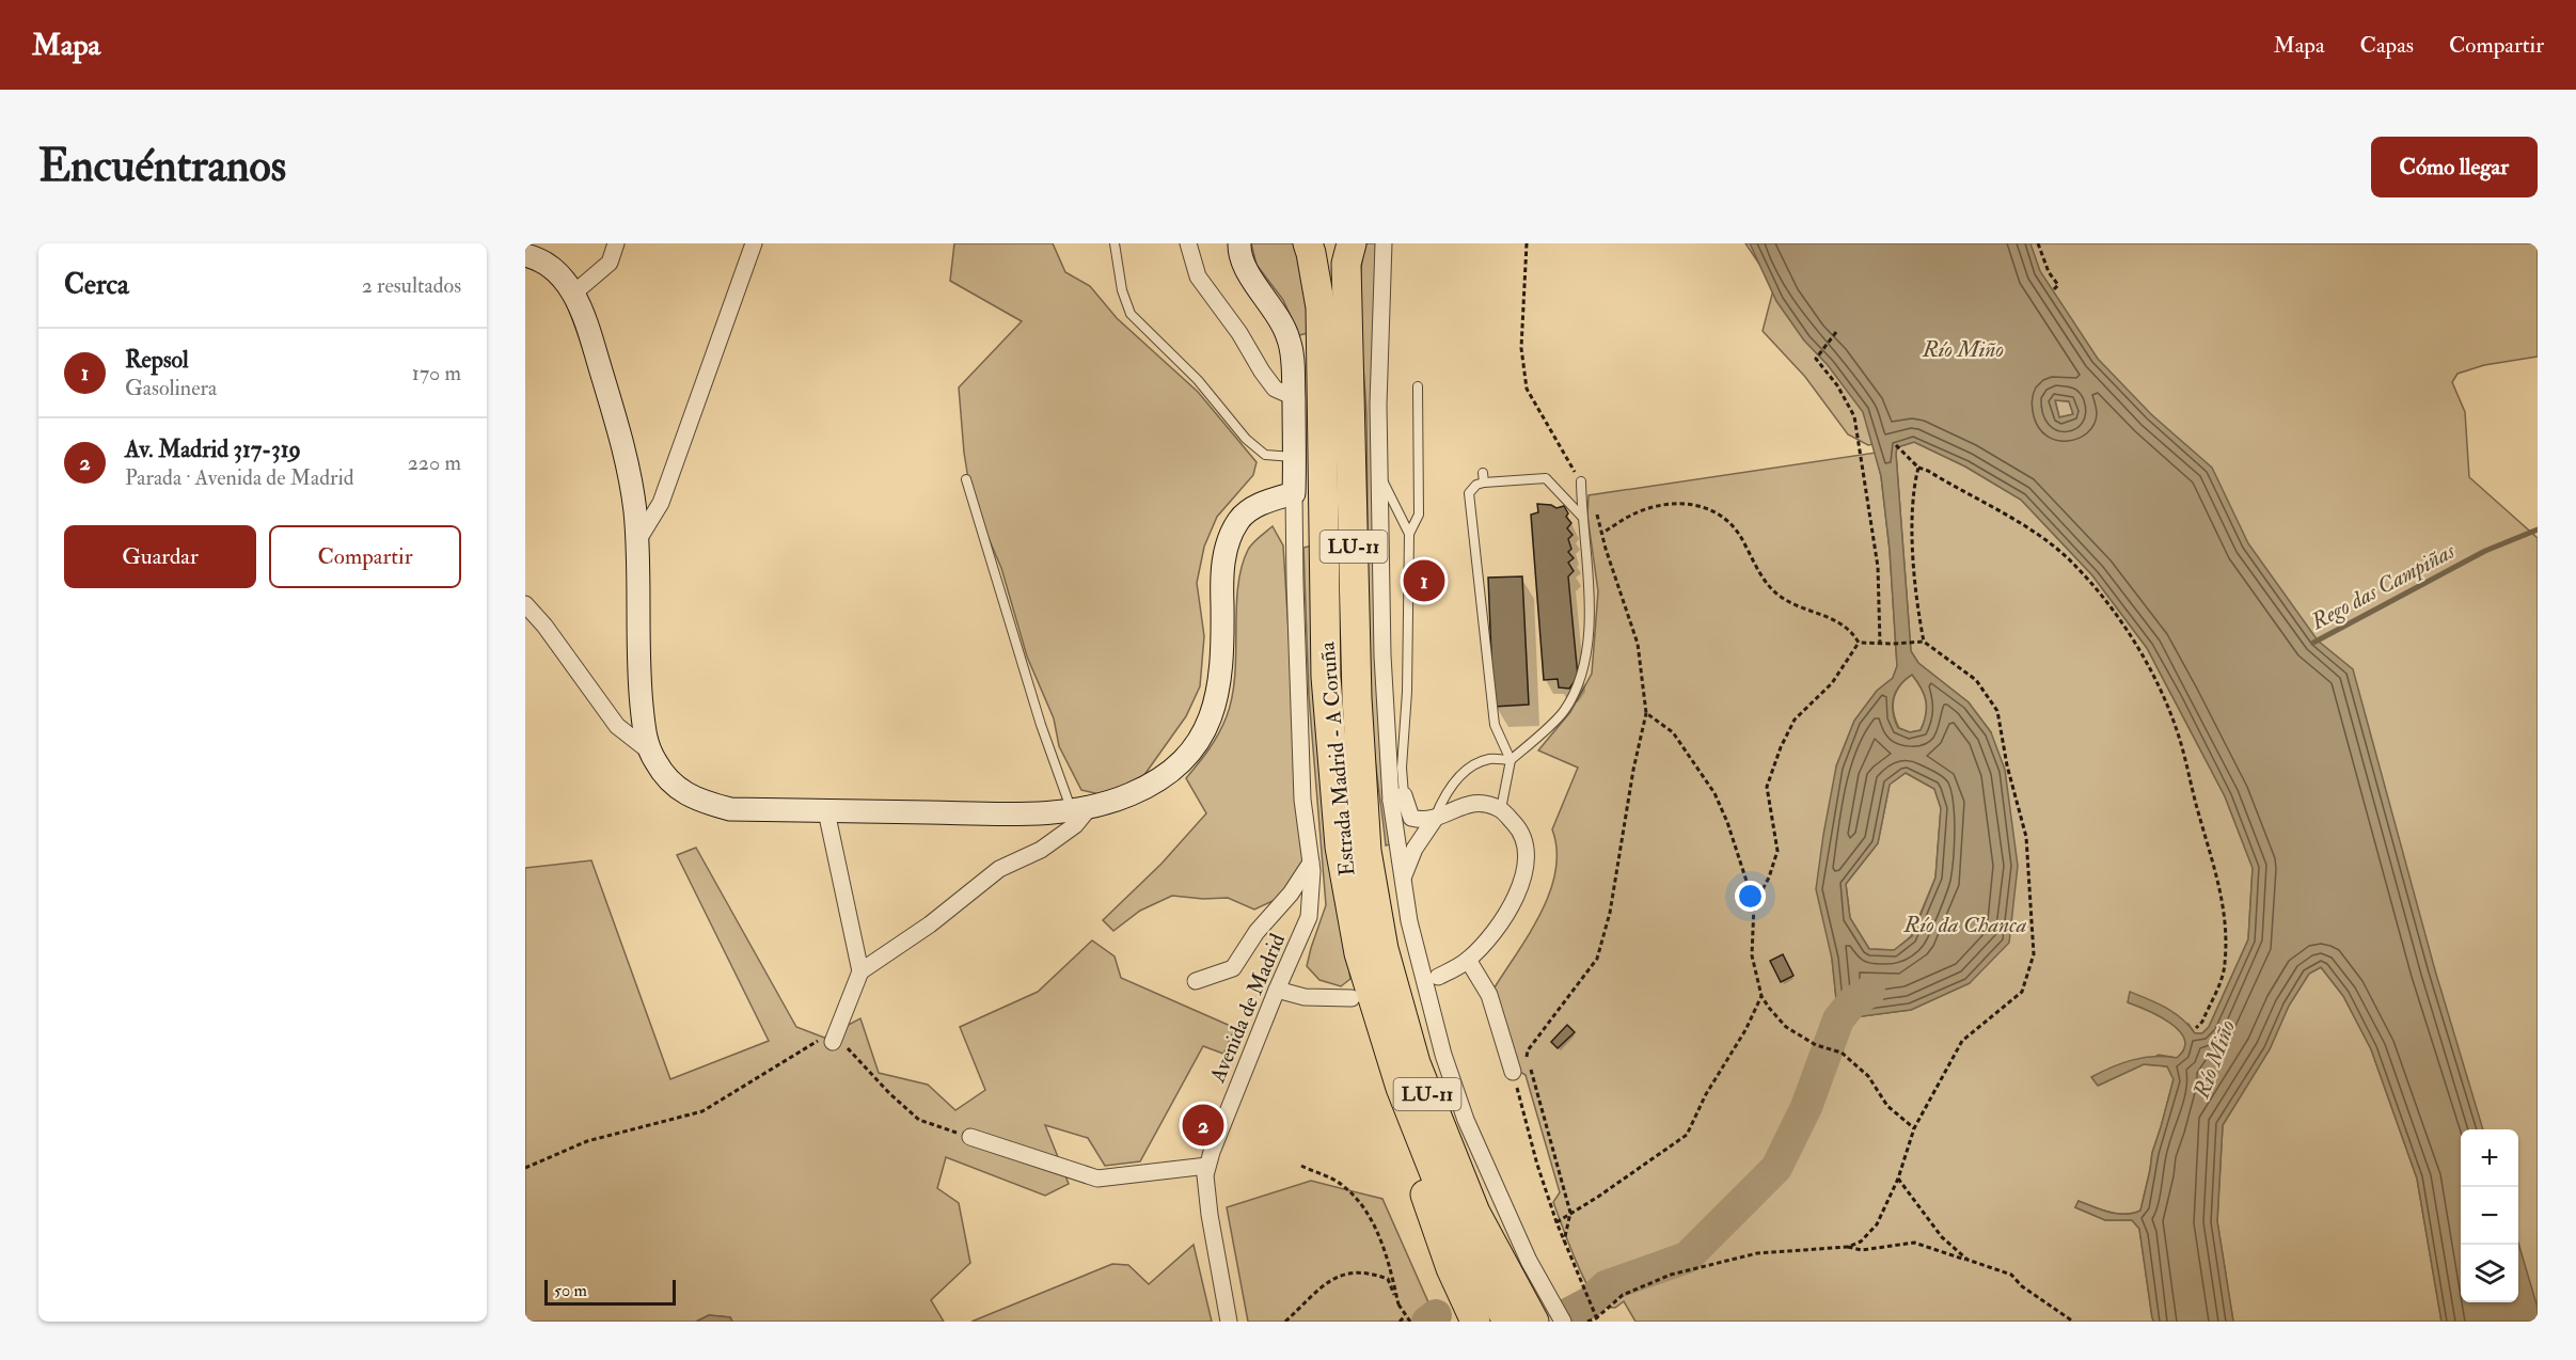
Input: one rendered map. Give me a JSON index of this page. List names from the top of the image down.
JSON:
{
  "streets": {
    "highway": ["LU-11", "Estrada Madrid - A Coruña"],
    "street": ["Avenida de Madrid"]
  },
  "water": ["Río Miño", "Rego das Campiñas", "Río da Chanca"],
  "scale_bar": "50 m",
  "page": {
    "header": "Mapa",
    "nav": ["Mapa", "Capas", "Compartir"],
    "buttons": [
      "Cómo llegar",
      ["Guardar", "Compartir"]
    ],
    "title": "Encuéntranos",
    "heading": ["Cerca", "2 resultados"],
    "list": [
      {
        "mark": "1",
        "name": "Repsol",
        "note": "Gasolinera",
        "value": "170 m"
      },
      {
        "mark": "2",
        "name": "Av. Madrid 317-319",
        "note": "Parada · Avenida de Madrid",
        "value": "220 m"
      }
    ],
    "pins": ["1", "2"],
    "map_buttons": ["+", "−"],
    "scale": "50 m"
  }
}
